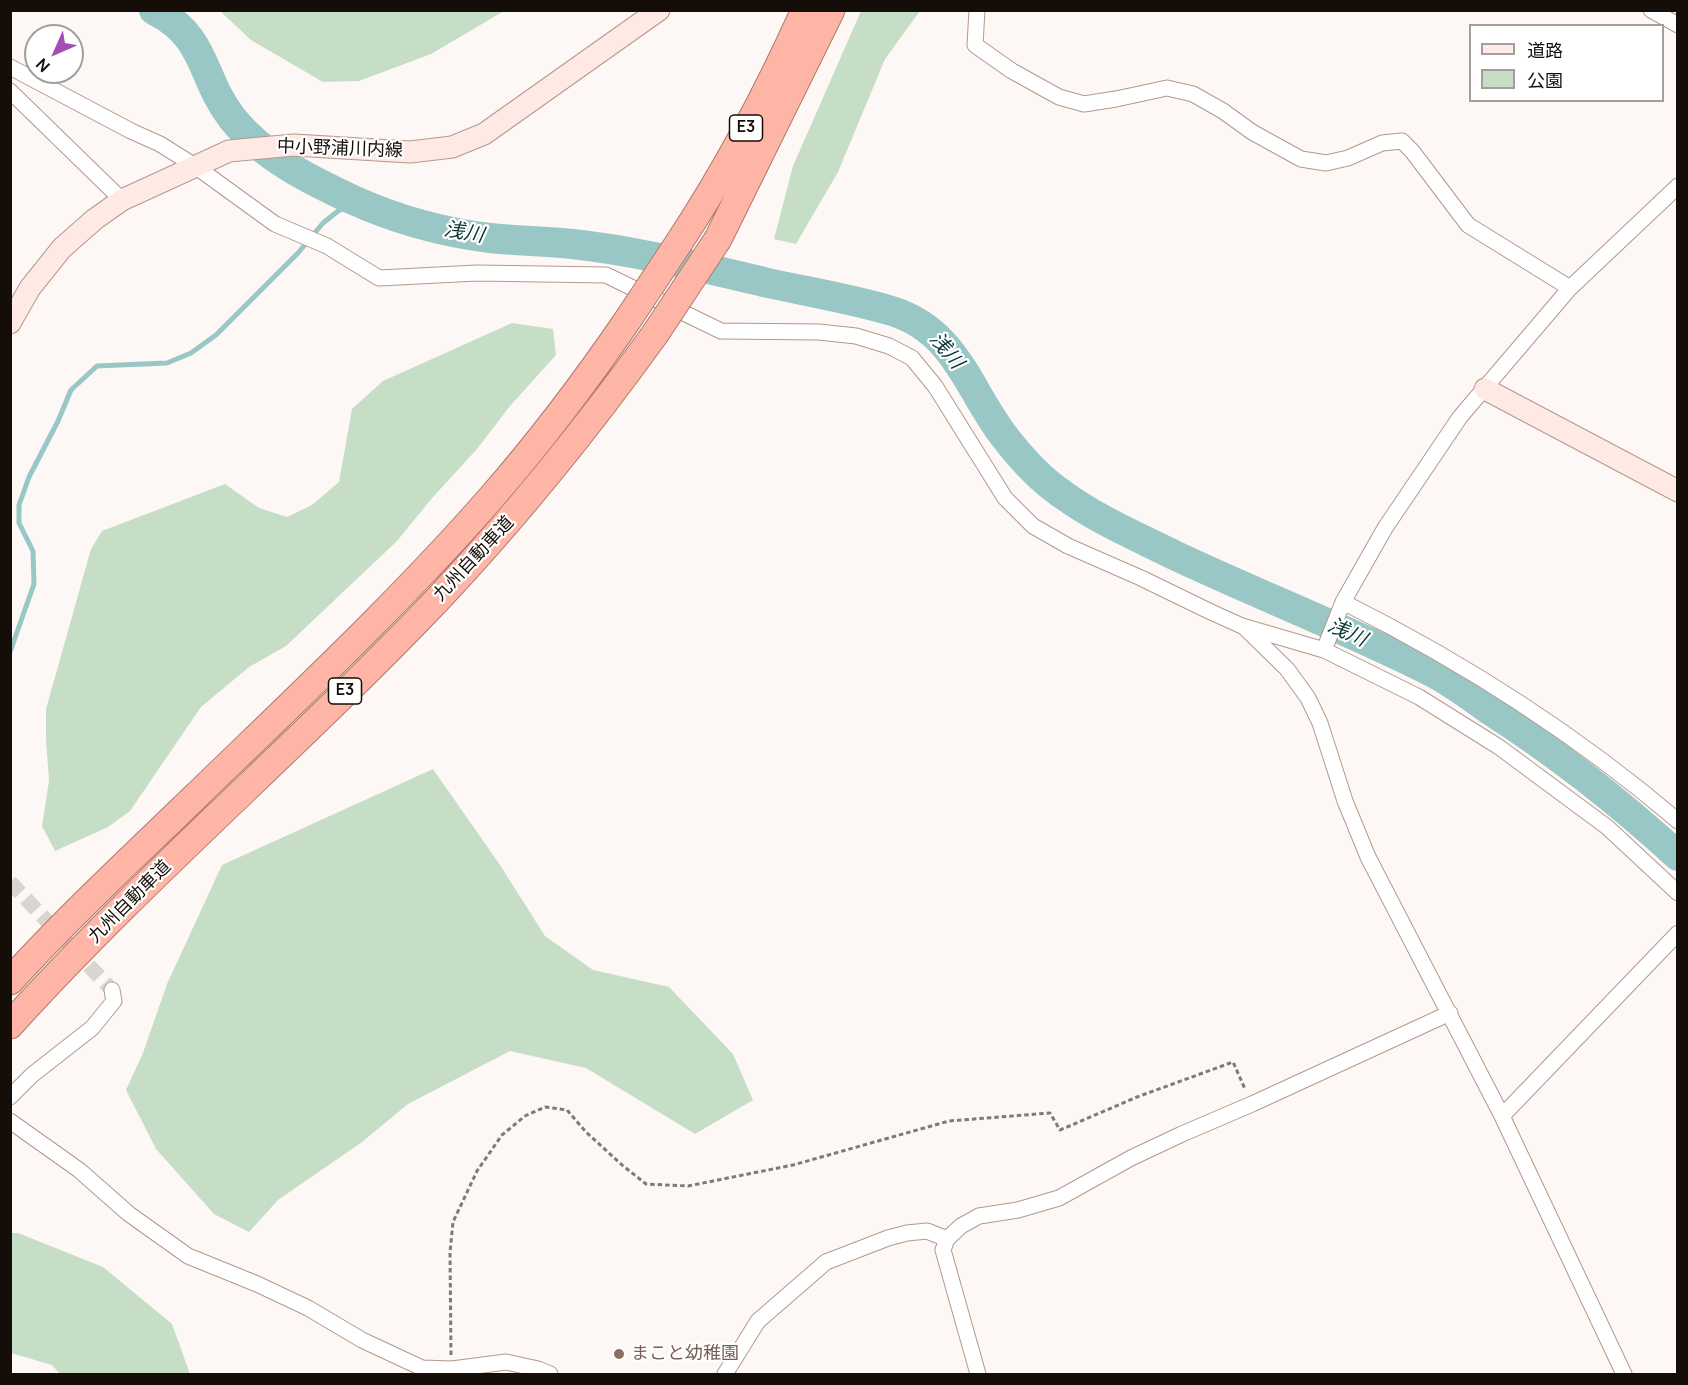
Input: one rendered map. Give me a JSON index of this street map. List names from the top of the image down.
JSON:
{
  "streets": {
    "highway": ["E3", "九州自動車道"],
    "main road": ["中小野浦川内線"]
  },
  "water": ["浅川"],
  "places": ["まこと幼稚園"],
  "legend": ["道路", "公園"],
  "north": "bottom left"
}
